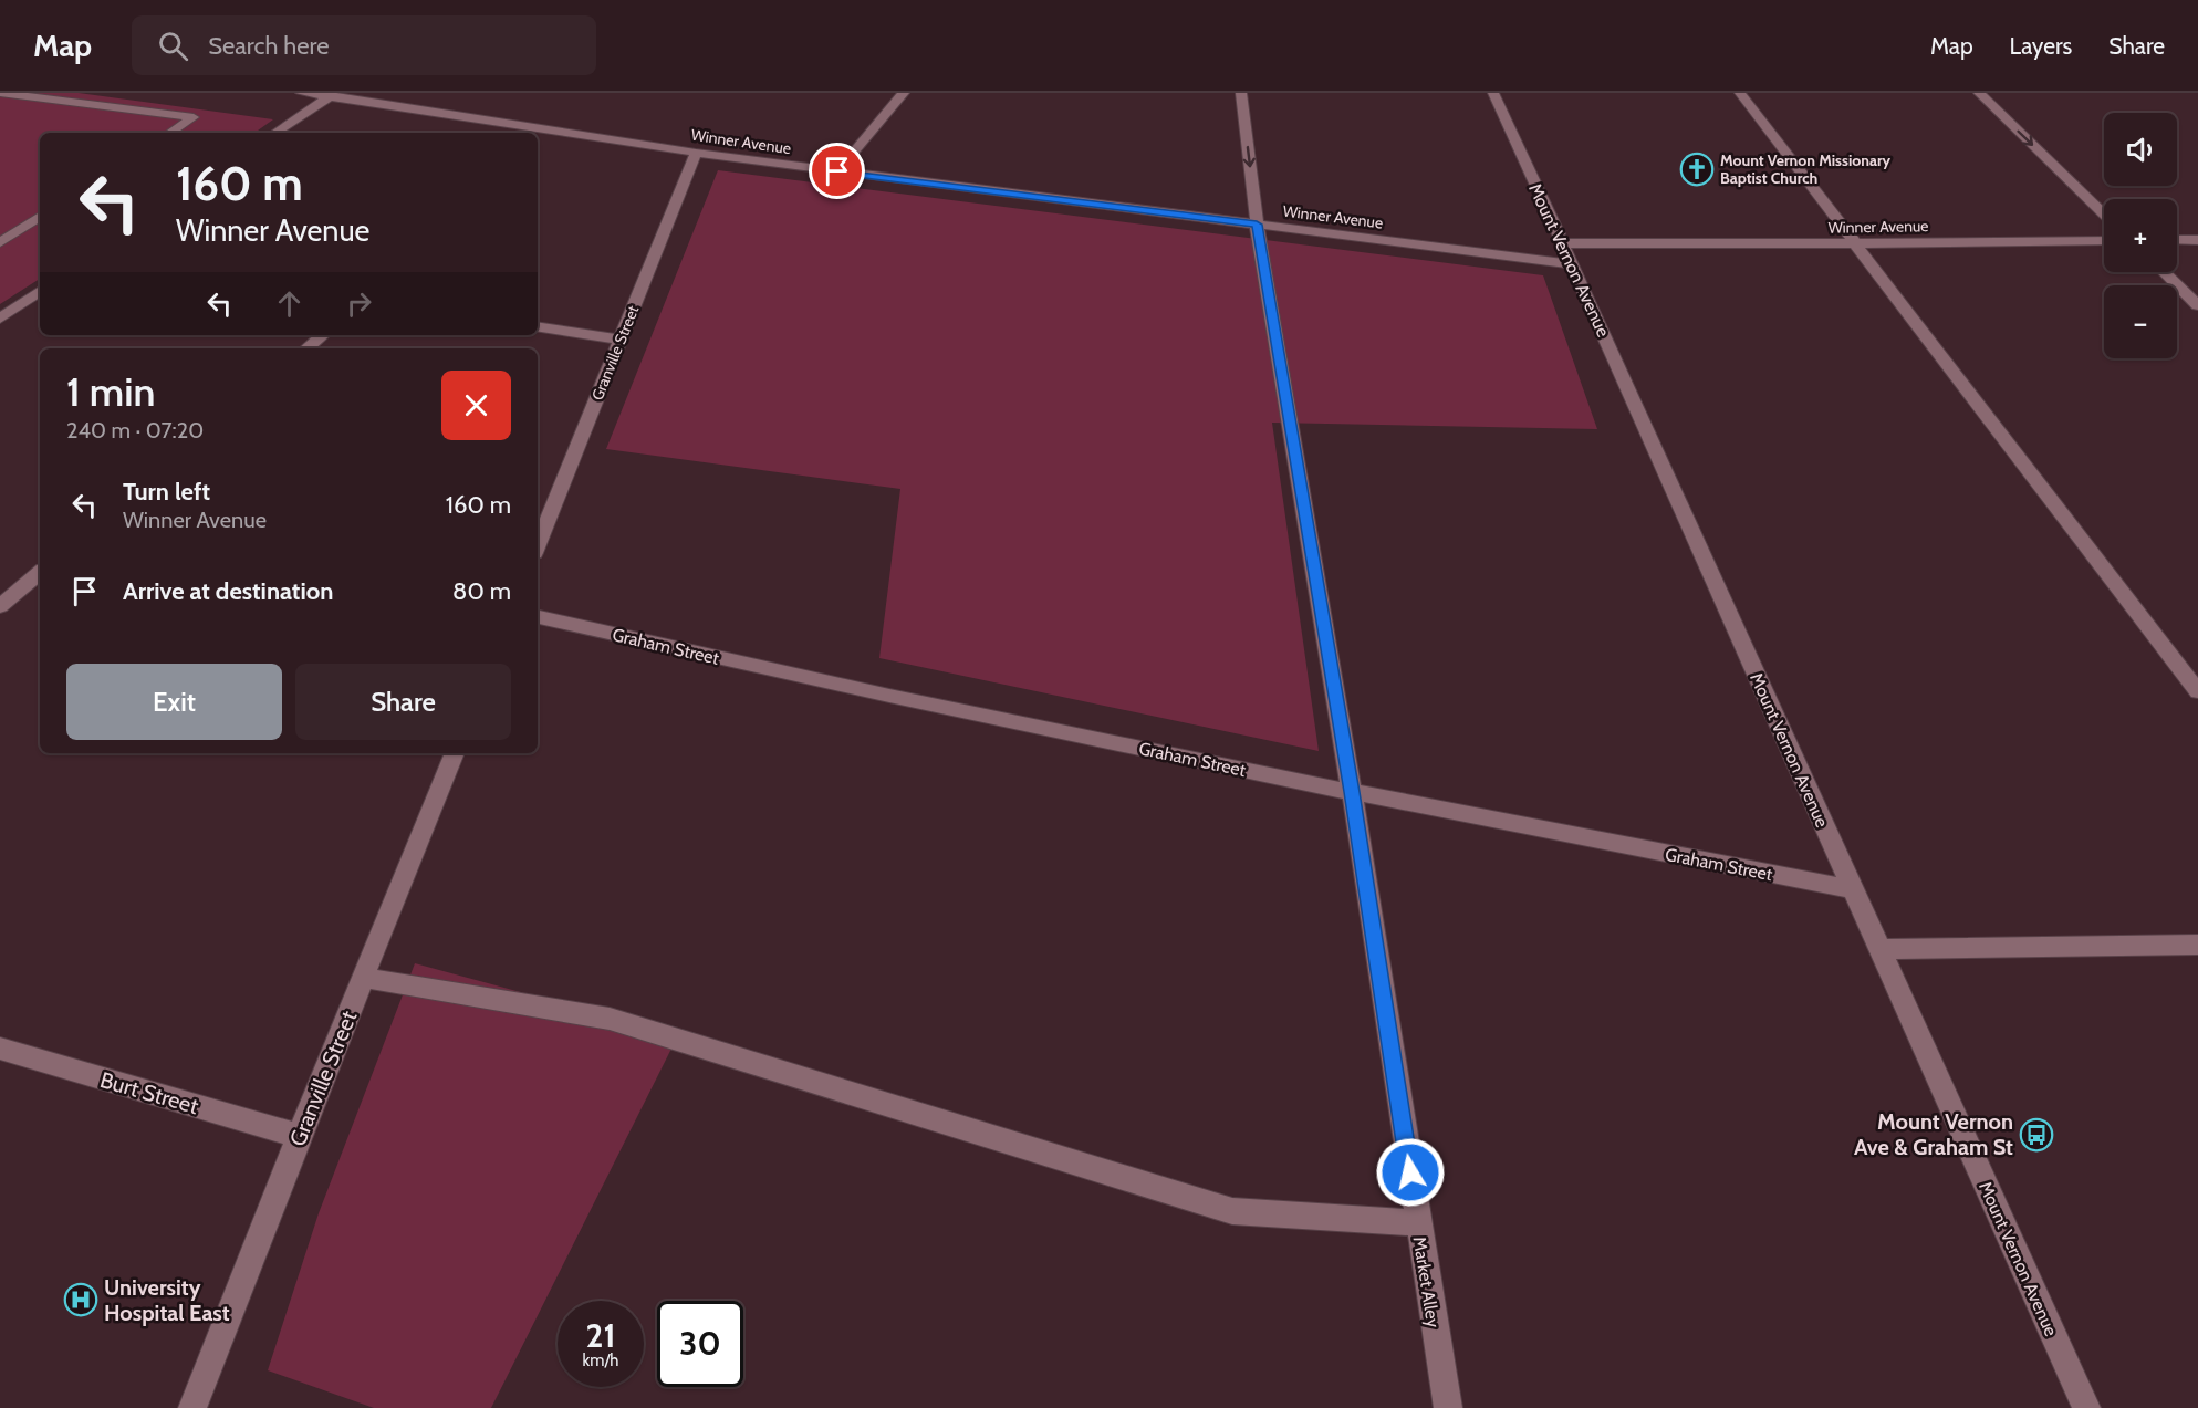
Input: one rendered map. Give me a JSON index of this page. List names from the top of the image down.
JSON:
{
  "streets": {
    "street": [
      "Winner Avenue",
      "Mount Vernon Avenue",
      "Granville Street",
      "Graham Street",
      "Burt Street",
      "Market Alley"
    ]
  },
  "crossings": [
    ["Winner Avenue", "Mount Vernon Avenue"],
    ["Winner Avenue", "Granville Street"],
    ["Winner Avenue", "Market Alley"],
    ["Mount Vernon Avenue", "Graham Street"],
    ["Granville Street", "Burt Street"],
    ["Graham Street", "Market Alley"]
  ],
  "places": {
    "church": ["Mount Vernon Missionary Baptist Church"],
    "bus stop": ["Mount Vernon Ave & Graham St"],
    "hospital": ["University Hospital East"]
  },
  "page": {
    "header": "Map",
    "search": "Search here",
    "nav": ["Map", "Layers", "Share"],
    "map_buttons": ["+", "−"],
    "turn": ["160 m", "Winner Avenue"],
    "heading": ["1 min", "240 m · 07:20"],
    "list": [
      {
        "name": "Turn left",
        "note": "Winner Avenue",
        "value": "160 m"
      },
      {
        "name": "Arrive at destination",
        "value": "80 m"
      }
    ],
    "buttons": ["Exit", "Share"],
    "speed": "21 km/h",
    "limit": "30"
  }
}
